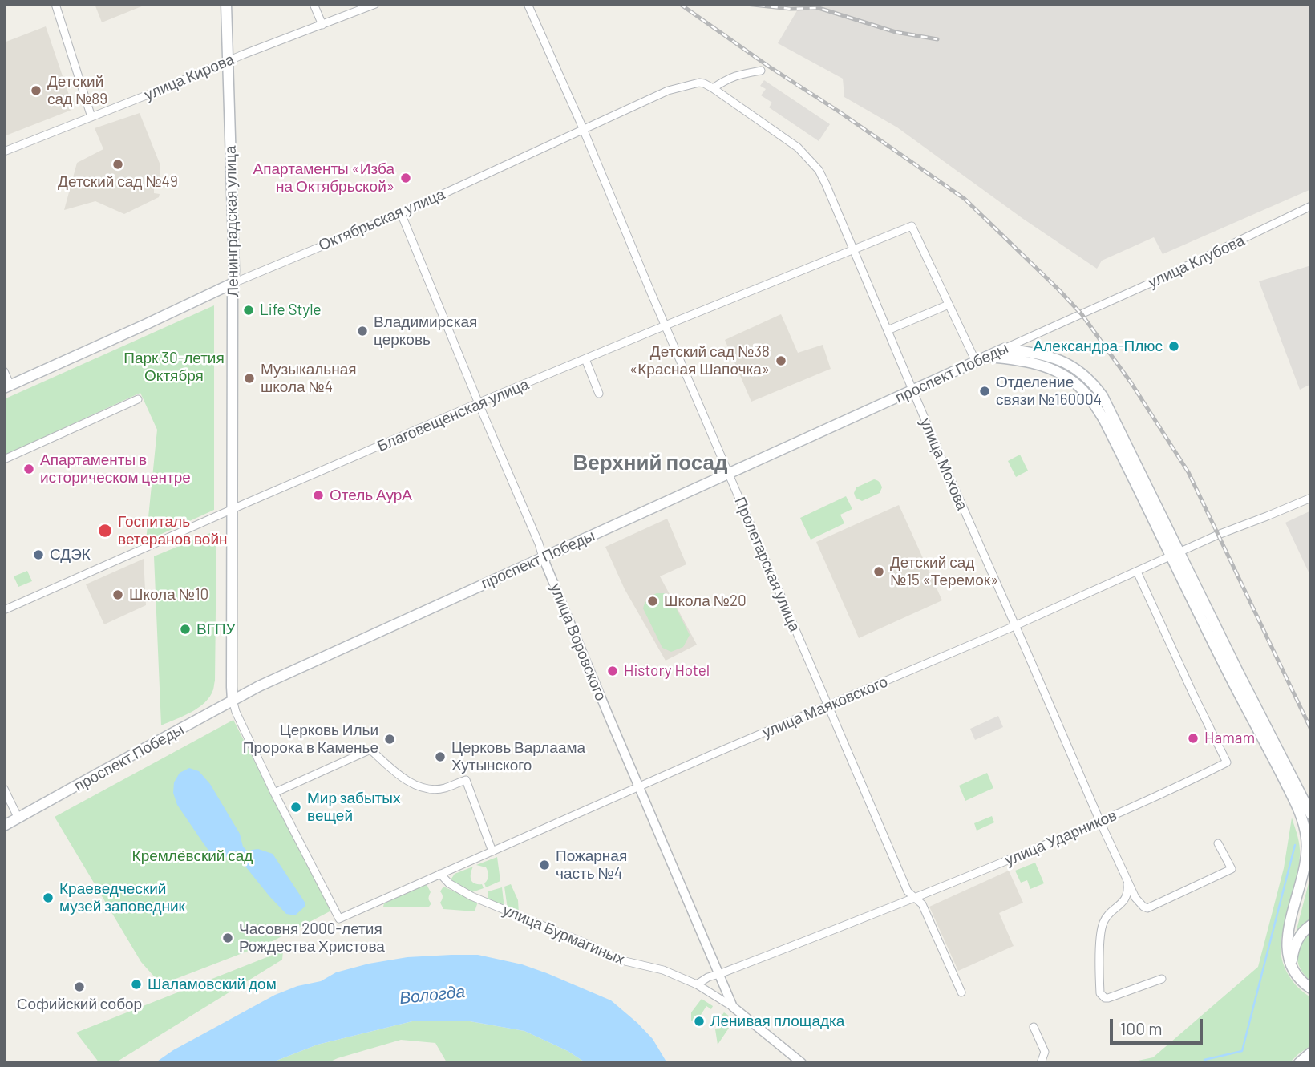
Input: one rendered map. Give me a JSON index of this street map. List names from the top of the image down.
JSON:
{
  "streets": {
    "main road": ["Октябрьская улица", "Ленинградская улица", "проспект Победы"],
    "street": [
      "улица Кирова",
      "улица Клубова",
      "Благовещенская улица",
      "улица Мохова",
      "Пролетарская улица",
      "улица Воровского",
      "улица Маяковского",
      "улица Ударников",
      "улица Бурмагиных"
    ]
  },
  "crossings": [
    ["улица Кирова", "Ленинградская улица"],
    ["Октябрьская улица", "Ленинградская улица"],
    ["Октябрьская улица", "улица Мохова"],
    ["Октябрьская улица", "Пролетарская улица"],
    ["Октябрьская улица", "улица Воровского"],
    ["Ленинградская улица", "проспект Победы"],
    ["Ленинградская улица", "Благовещенская улица"],
    ["Ленинградская улица", "улица Маяковского"],
    ["улица Клубова", "проспект Победы"],
    ["проспект Победы", "улица Мохова"],
    ["проспект Победы", "Пролетарская улица"],
    ["проспект Победы", "улица Воровского"],
    ["Благовещенская улица", "улица Мохова"],
    ["Благовещенская улица", "Пролетарская улица"],
    ["Благовещенская улица", "улица Воровского"],
    ["улица Мохова", "улица Маяковского"],
    ["улица Мохова", "улица Ударников"],
    ["Пролетарская улица", "улица Маяковского"],
    ["Пролетарская улица", "улица Ударников"],
    ["улица Воровского", "улица Маяковского"],
    ["улица Воровского", "улица Ударников"],
    ["улица Воровского", "улица Бурмагиных"],
    ["улица Маяковского", "улица Ударников"],
    ["улица Маяковского", "улица Бурмагиных"],
    ["улица Ударников", "улица Бурмагиных"]
  ],
  "districts": ["Верхний посад"],
  "water": ["Вологда"],
  "parks": ["Парк 30-летия Октября", "Кремлёвский сад"],
  "places": [
    "Детский сад №89",
    "Детский сад №49",
    "Апартаменты «Изба на Октябрьской»",
    "Life Style",
    "Владимирская церковь",
    "Александра-Плюс",
    "Детский сад №38 «Красная Шапочка»",
    "Музыкальная школа №4",
    "Отделение связи №160004",
    "Апартаменты в историческом центре",
    "Отель АурА",
    "Госпиталь ветеранов войн",
    "СДЭК",
    "Детский сад №15 «Теремок»",
    "Школа №10",
    "Школа №20",
    "ВГПУ",
    "History Hotel",
    "Hamam",
    "Церковь Ильи Пророка в Каменье",
    "Церковь Варлаама Хутынского",
    "Мир забытых вещей",
    "Пожарная часть №4",
    "Краеведческий музей заповедник",
    "Часовня 2000-летия Рождества Христова",
    "Шаламовский дом",
    "Софийский собор",
    "Ленивая площадка"
  ],
  "scale_bar": "100 m"
}
